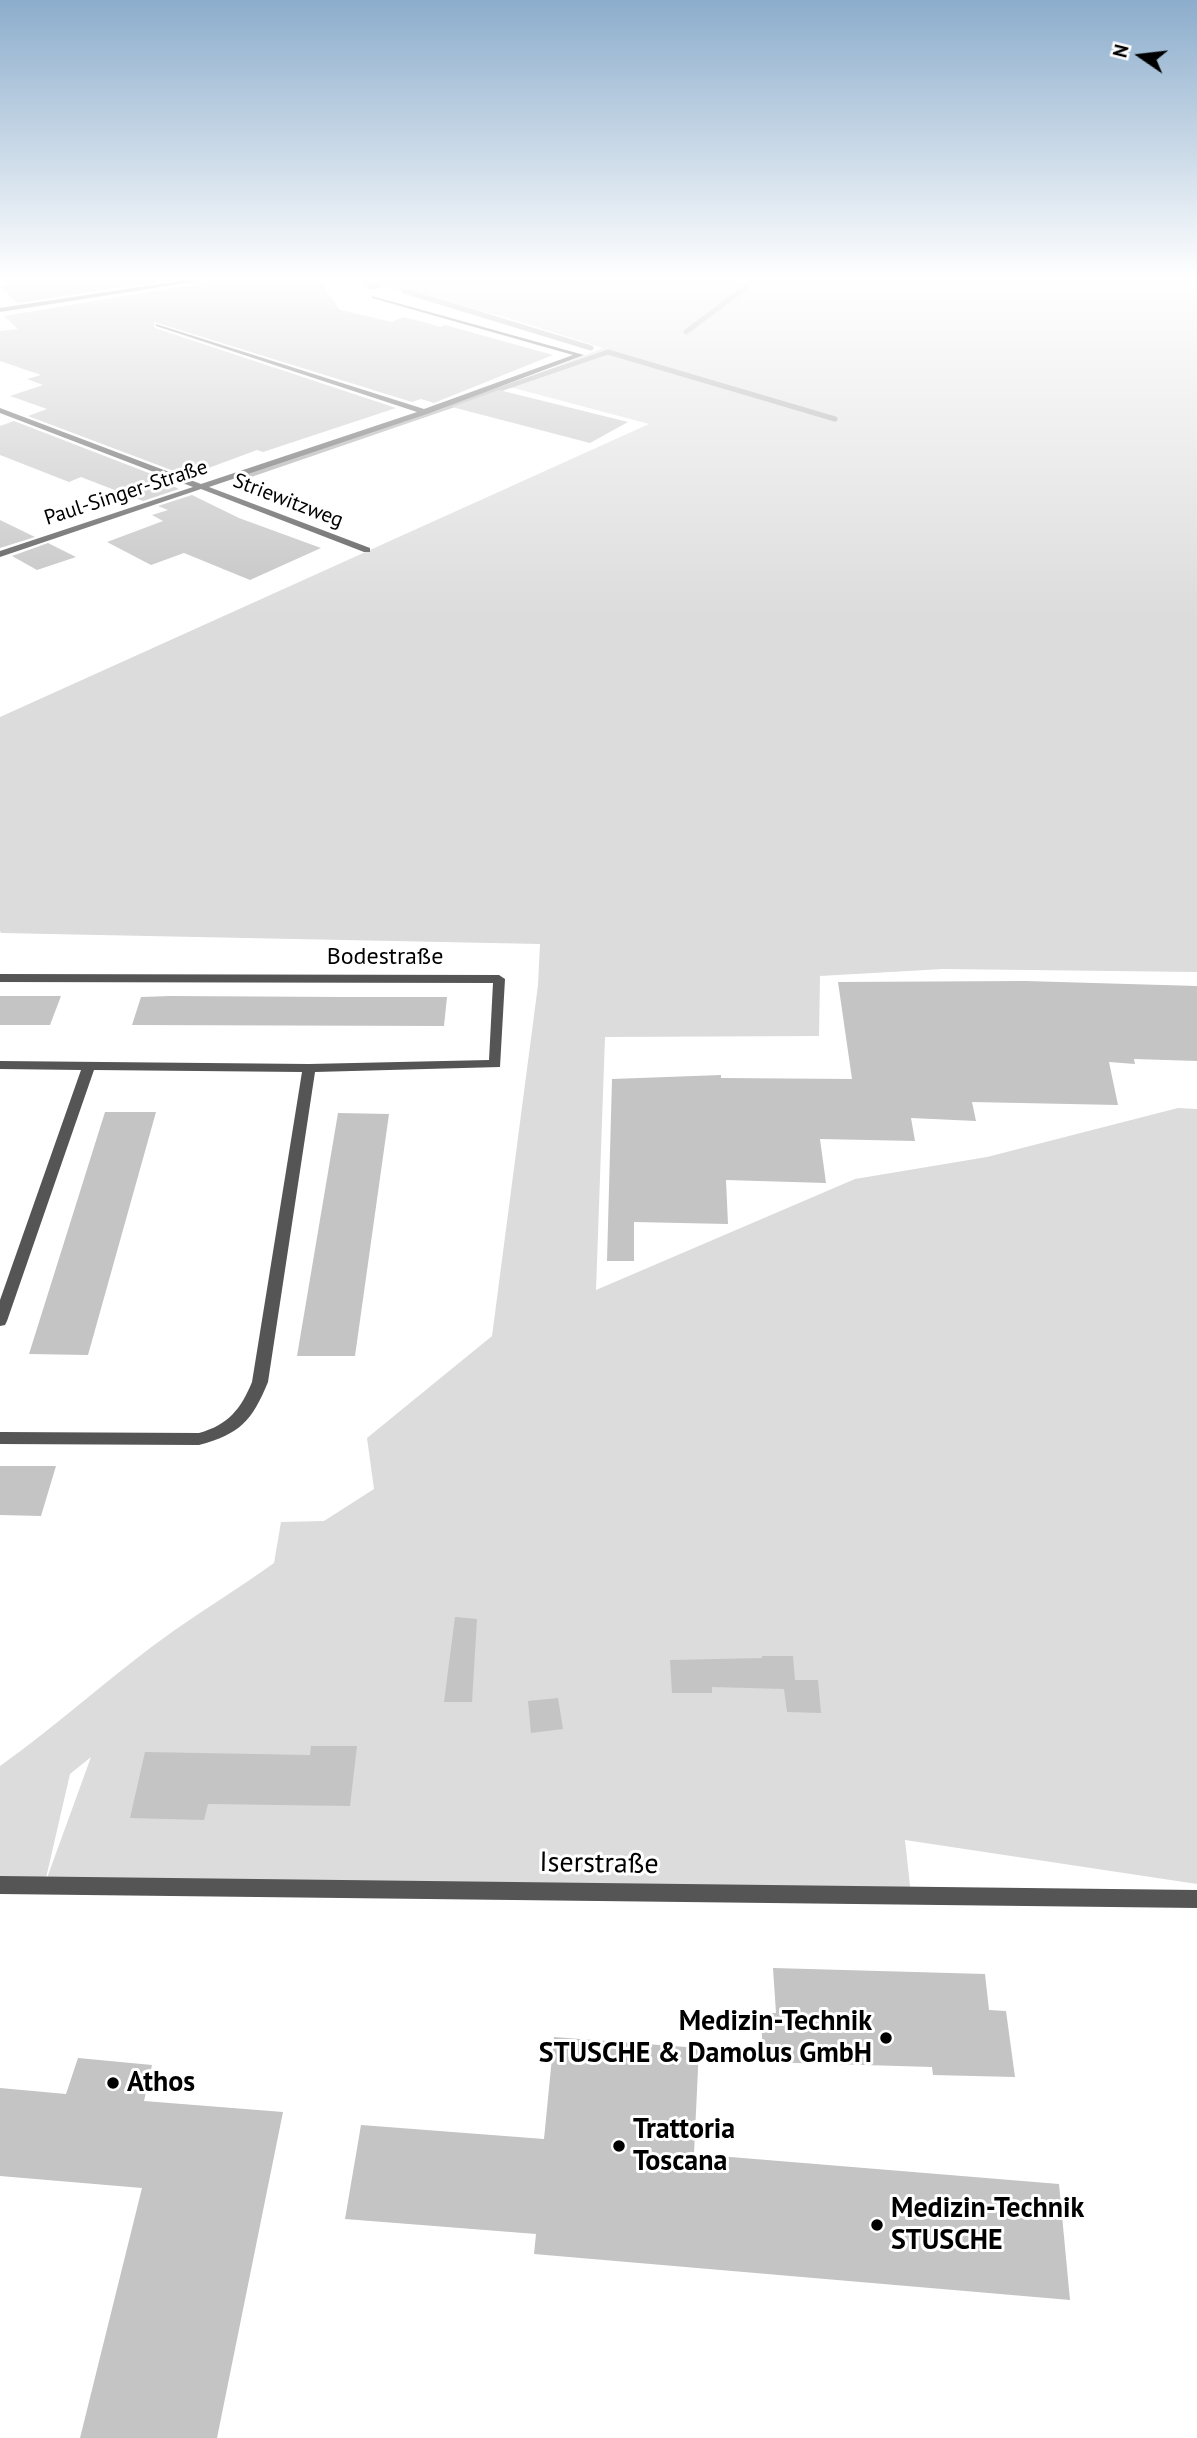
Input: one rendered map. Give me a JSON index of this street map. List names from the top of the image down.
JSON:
{
  "streets": {
    "street": [
      "Paul-Singer-Straße",
      "Striewitzweg",
      "Bodestraße",
      "Iserstraße"
    ]
  },
  "crossings": [
    ["Paul-Singer-Straße", "Striewitzweg"]
  ],
  "places": [
    "Medizin-Technik STUSCHE & Damolus GmbH",
    "Athos",
    "Trattoria Toscana",
    "Medizin-Technik STUSCHE"
  ],
  "north": "left"
}
